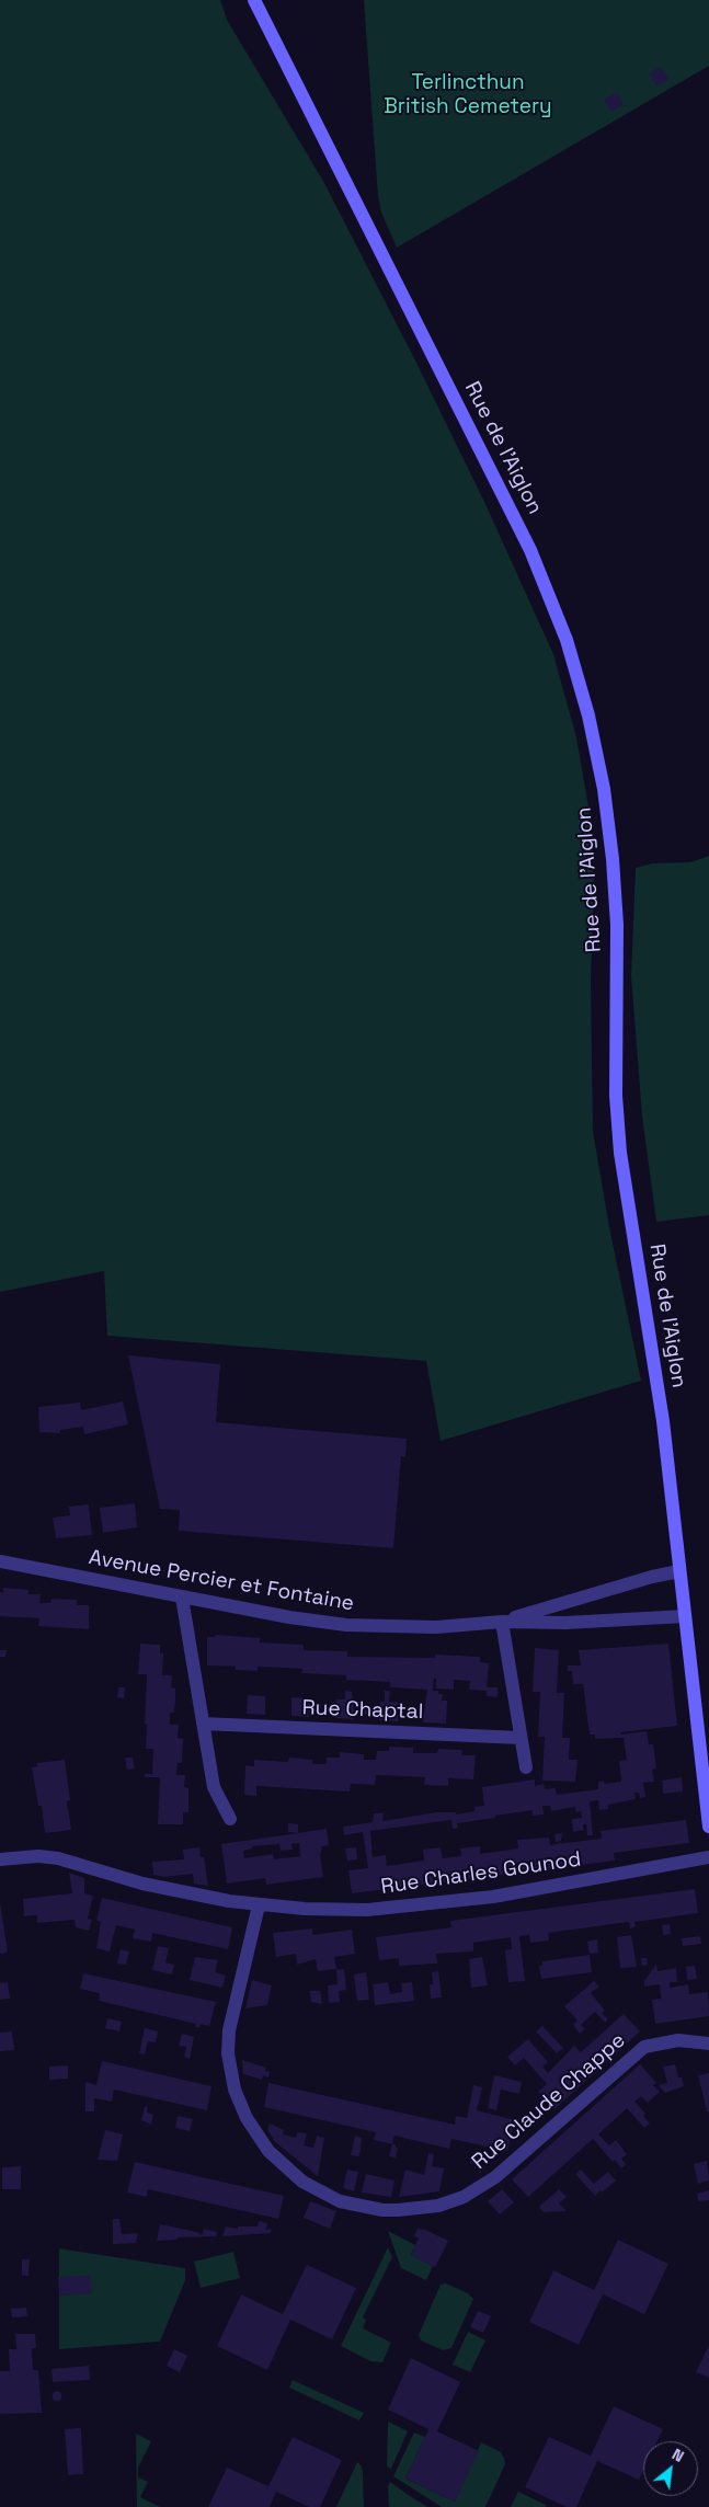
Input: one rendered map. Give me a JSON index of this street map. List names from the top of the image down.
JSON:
{
  "streets": {
    "main road": ["Rue de l'Aiglon"],
    "street": [
      "Avenue Percier et Fontaine",
      "Rue Chaptal",
      "Rue Charles Gounod",
      "Rue Claude Chappe"
    ]
  },
  "crossings": [
    ["Rue de l'Aiglon", "Avenue Percier et Fontaine"],
    ["Rue Charles Gounod", "Rue Claude Chappe"]
  ],
  "parks": ["Terlincthun British Cemetery"],
  "north": "top right"
}
